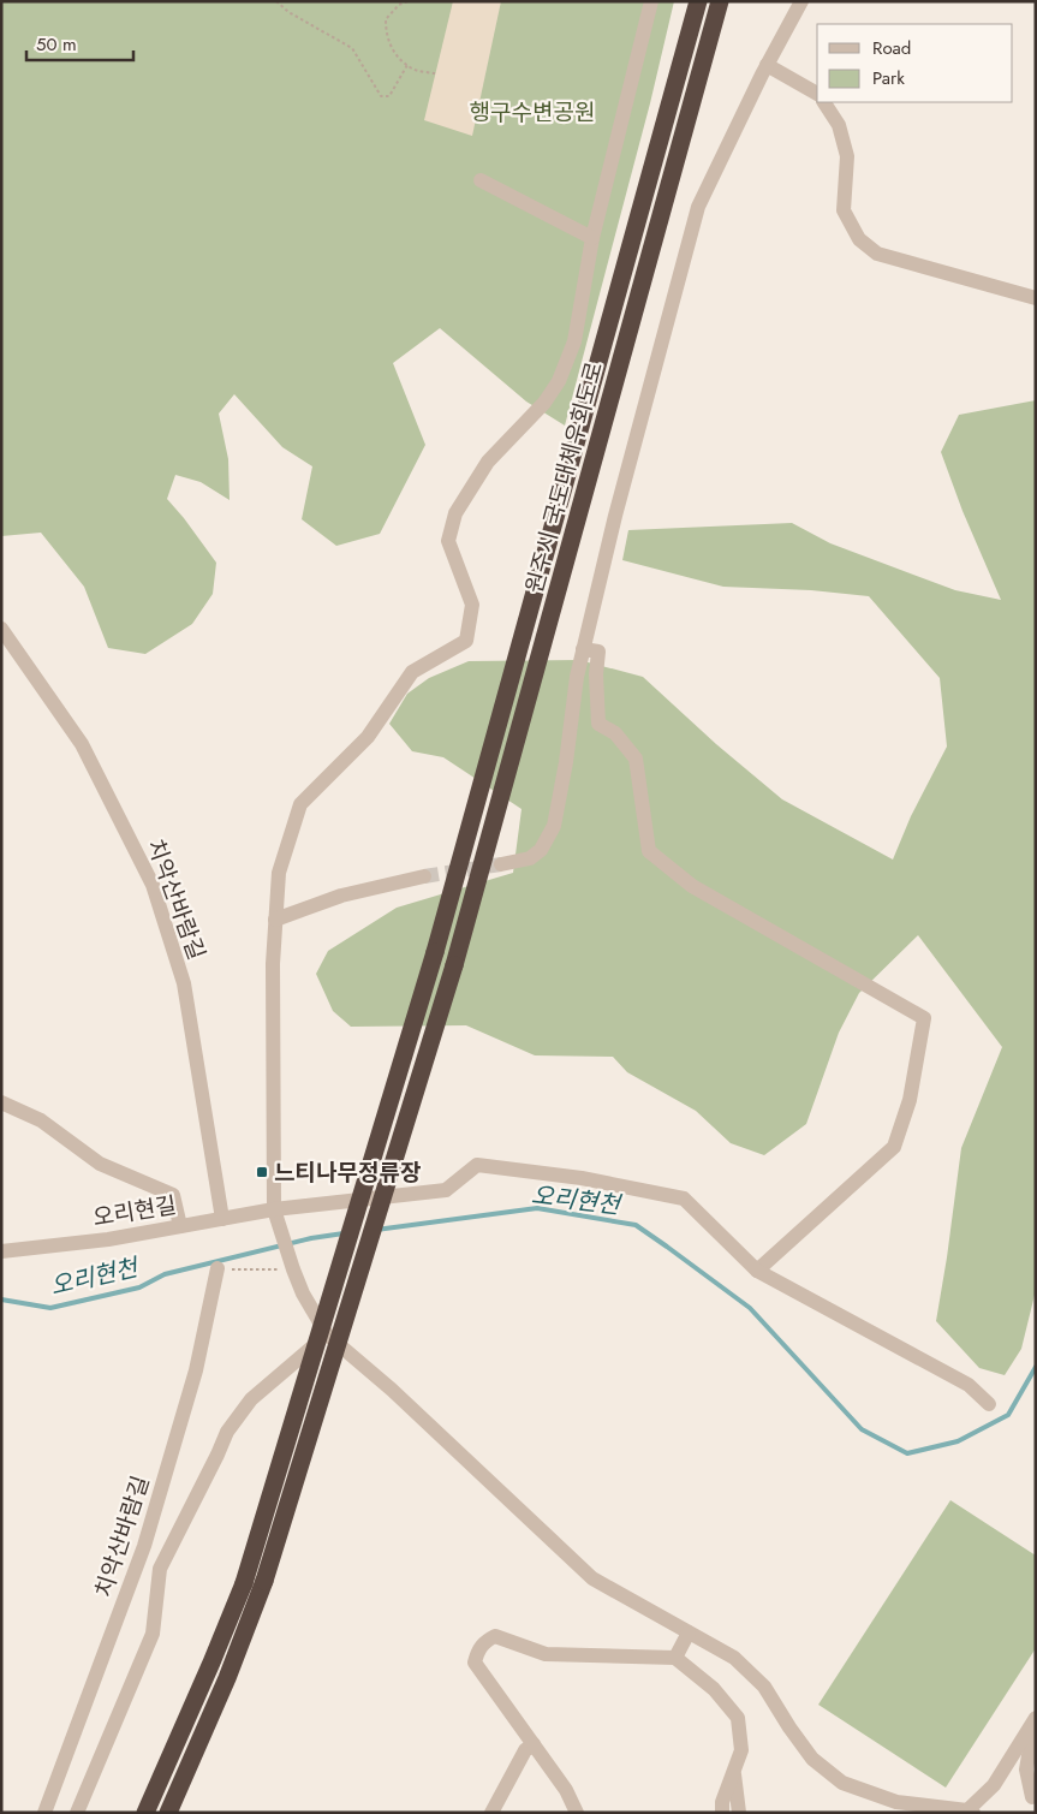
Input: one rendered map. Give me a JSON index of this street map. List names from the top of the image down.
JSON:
{
  "streets": {
    "highway": ["원주시 국도대체우회도로"],
    "street": ["치악산바람길", "오리현길"]
  },
  "crossings": [
    ["치악산바람길", "오리현길"]
  ],
  "water": ["오리현천"],
  "parks": ["행구수변공원"],
  "places": {
    "transit": ["느티나무정류장"]
  },
  "legend": ["Road", "Park"],
  "scale_bar": "50 m"
}
